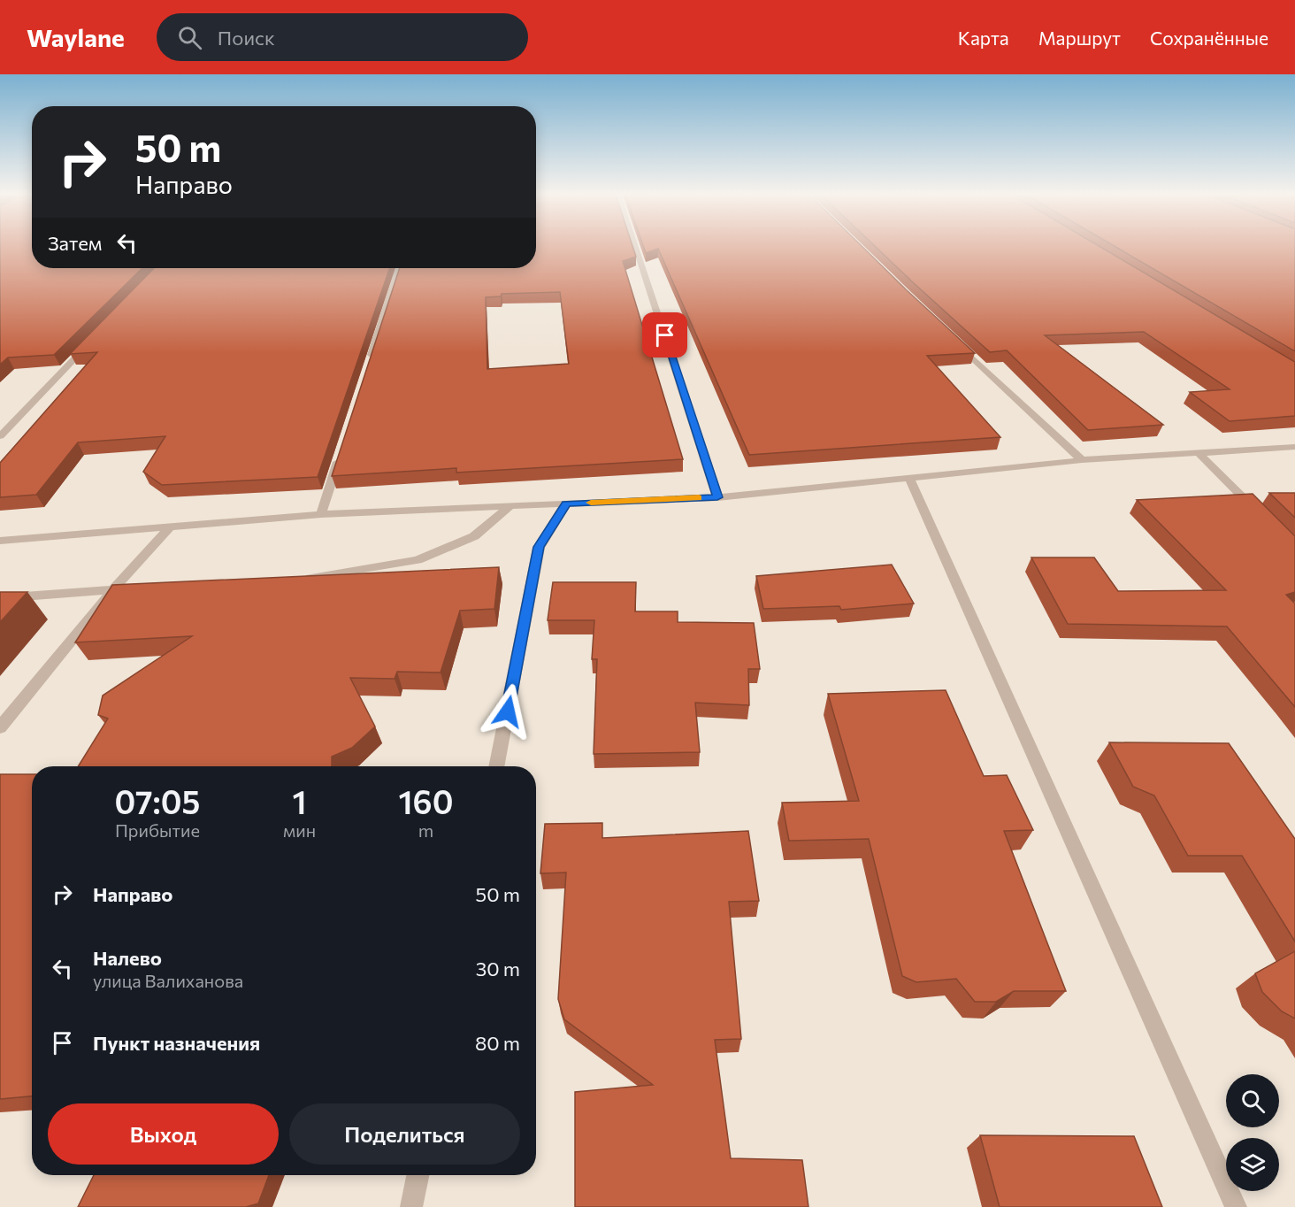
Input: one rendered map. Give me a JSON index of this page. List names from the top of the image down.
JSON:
{
  "page": {
    "header": "Waylane",
    "search": "Поиск",
    "nav": ["Карта", "Маршрут", "Сохранённые"],
    "turn": ["50 m", "Направо"],
    "then": "Затем",
    "eta": [
      "07:05",
      "Прибытие",
      "1",
      "мин",
      "160",
      "m"
    ],
    "list": [
      {
        "name": "Направо",
        "value": "50 m"
      },
      {
        "name": "Налево",
        "note": "улица Валиханова",
        "value": "30 m"
      },
      {
        "name": "Пункт назначения",
        "value": "80 m"
      }
    ],
    "buttons": ["Выход", "Поделиться"]
  }
}
